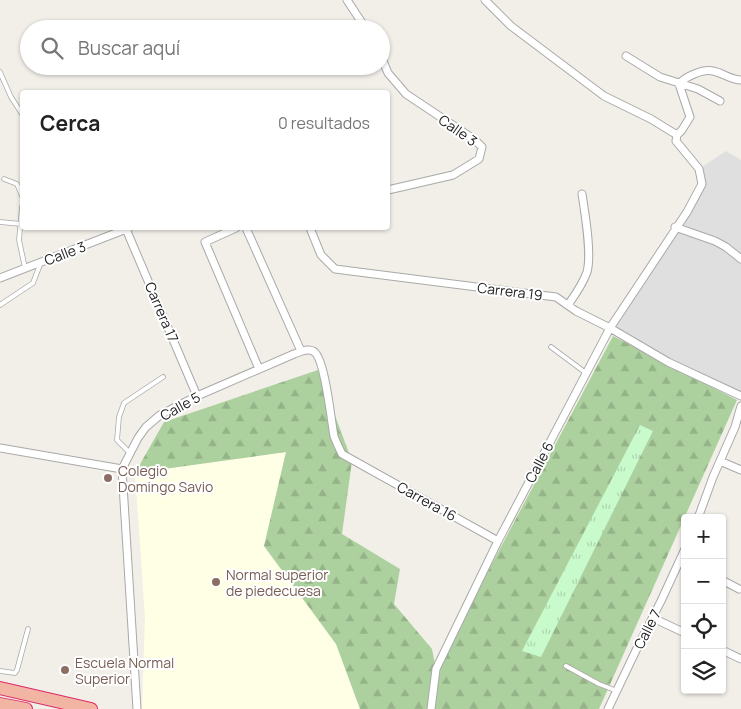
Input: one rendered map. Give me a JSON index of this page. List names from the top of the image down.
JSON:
{
  "streets": {
    "street": [
      "Calle 3",
      "Carrera 19",
      "Carrera 17",
      "Calle 5",
      "Calle 6",
      "Carrera 16",
      "Calle 7"
    ]
  },
  "crossings": [
    ["Carrera 19", "Calle 6"],
    ["Carrera 17", "Calle 5"],
    ["Calle 5", "Carrera 16"],
    ["Calle 6", "Carrera 16"]
  ],
  "places": ["Colegio Domingo Savio", "Normal superior de piedecuesa", "Escuela Normal Superior"],
  "page": {
    "search": "Buscar aquí",
    "heading": ["Cerca", "0 resultados"],
    "map_buttons": ["+", "−"]
  }
}
